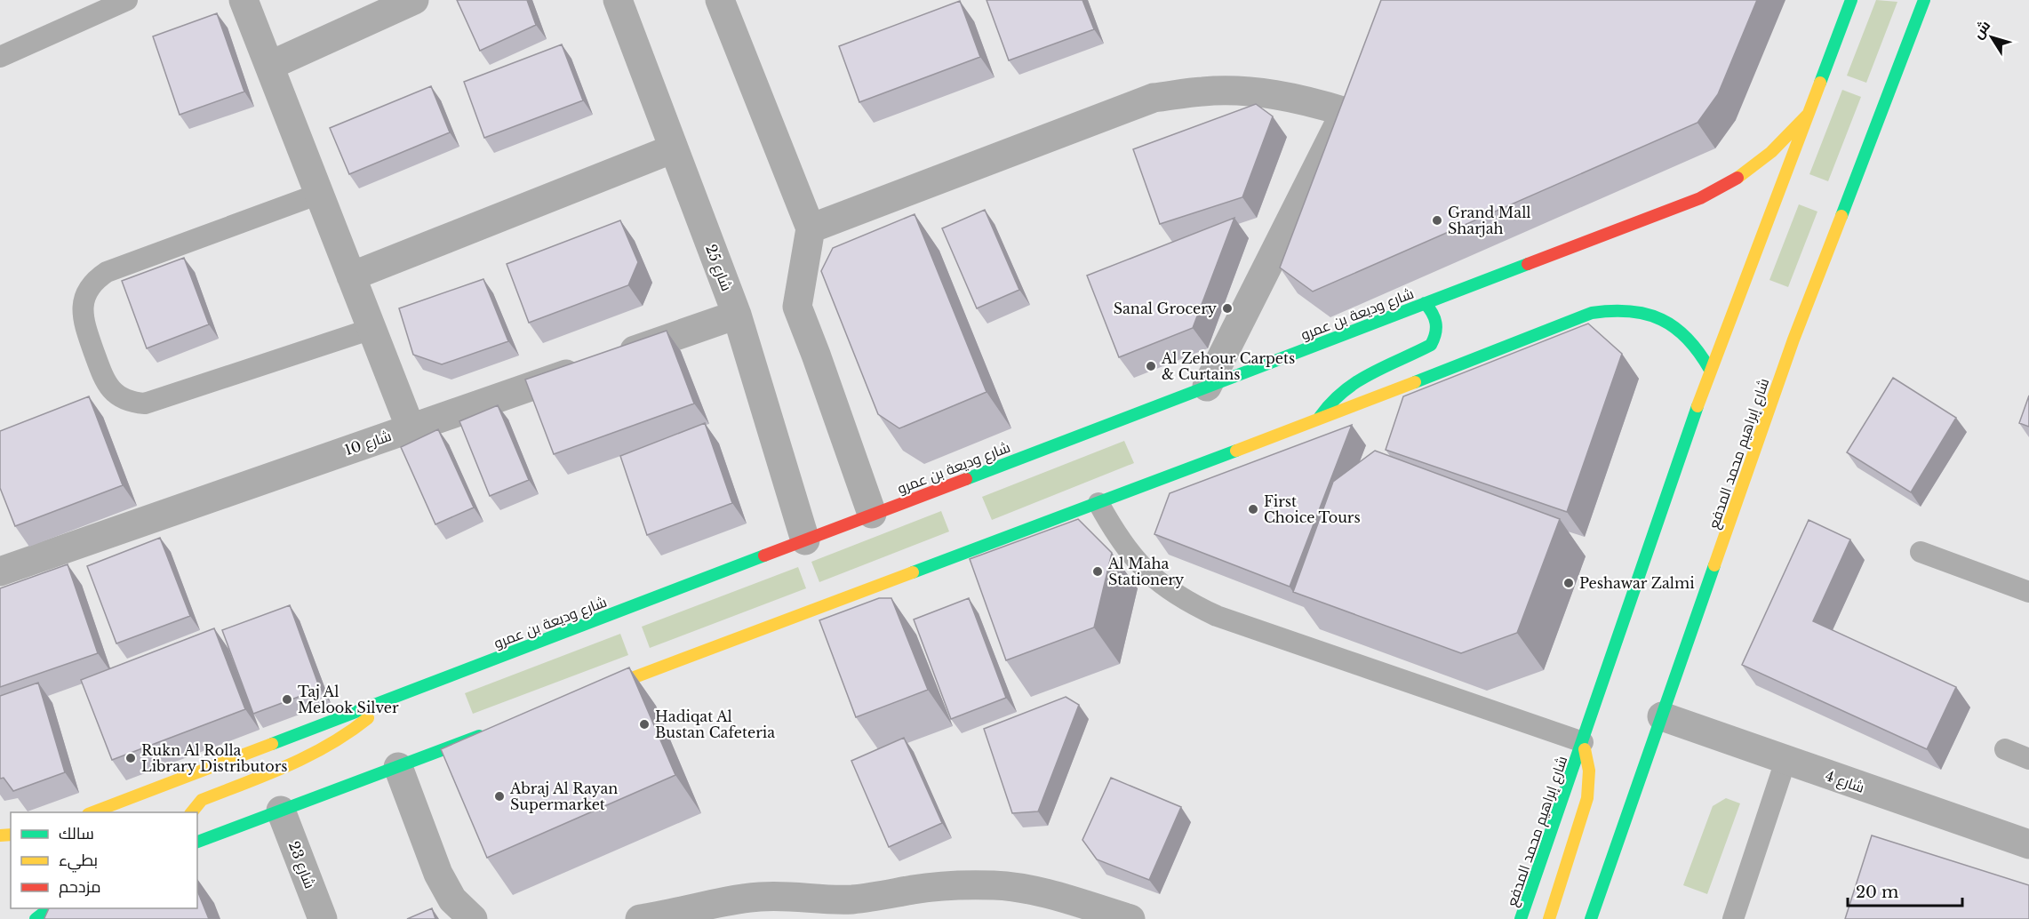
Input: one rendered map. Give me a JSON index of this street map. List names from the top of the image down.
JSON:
{
  "streets": {
    "street": [
      "شارع 25",
      "شارع وديعة بن عمرو",
      "شارع 10",
      "شارع إبراهيم محمد المدفع",
      "شارع 4",
      "شارع 23"
    ]
  },
  "crossings": [
    ["شارع 25", "شارع وديعة بن عمرو"],
    ["شارع 25", "شارع 10"],
    ["شارع وديعة بن عمرو", "شارع إبراهيم محمد المدفع"],
    ["شارع إبراهيم محمد المدفع", "شارع 4"]
  ],
  "places": [
    "Grand Mall Sharjah",
    "Sanal Grocery",
    "Al Zehour Carpets & Curtains",
    "First Choice Tours",
    "Al Maha Stationery",
    "Peshawar Zalmi",
    "Taj Al Melook Silver",
    "Hadiqat Al Bustan Cafeteria",
    "Rukn Al Rolla Library Distributors",
    "Abraj Al Rayan Supermarket"
  ],
  "legend": ["سالك", "بطيء", "مزدحم"],
  "scale_bar": "20 m",
  "north": "top left"
}
